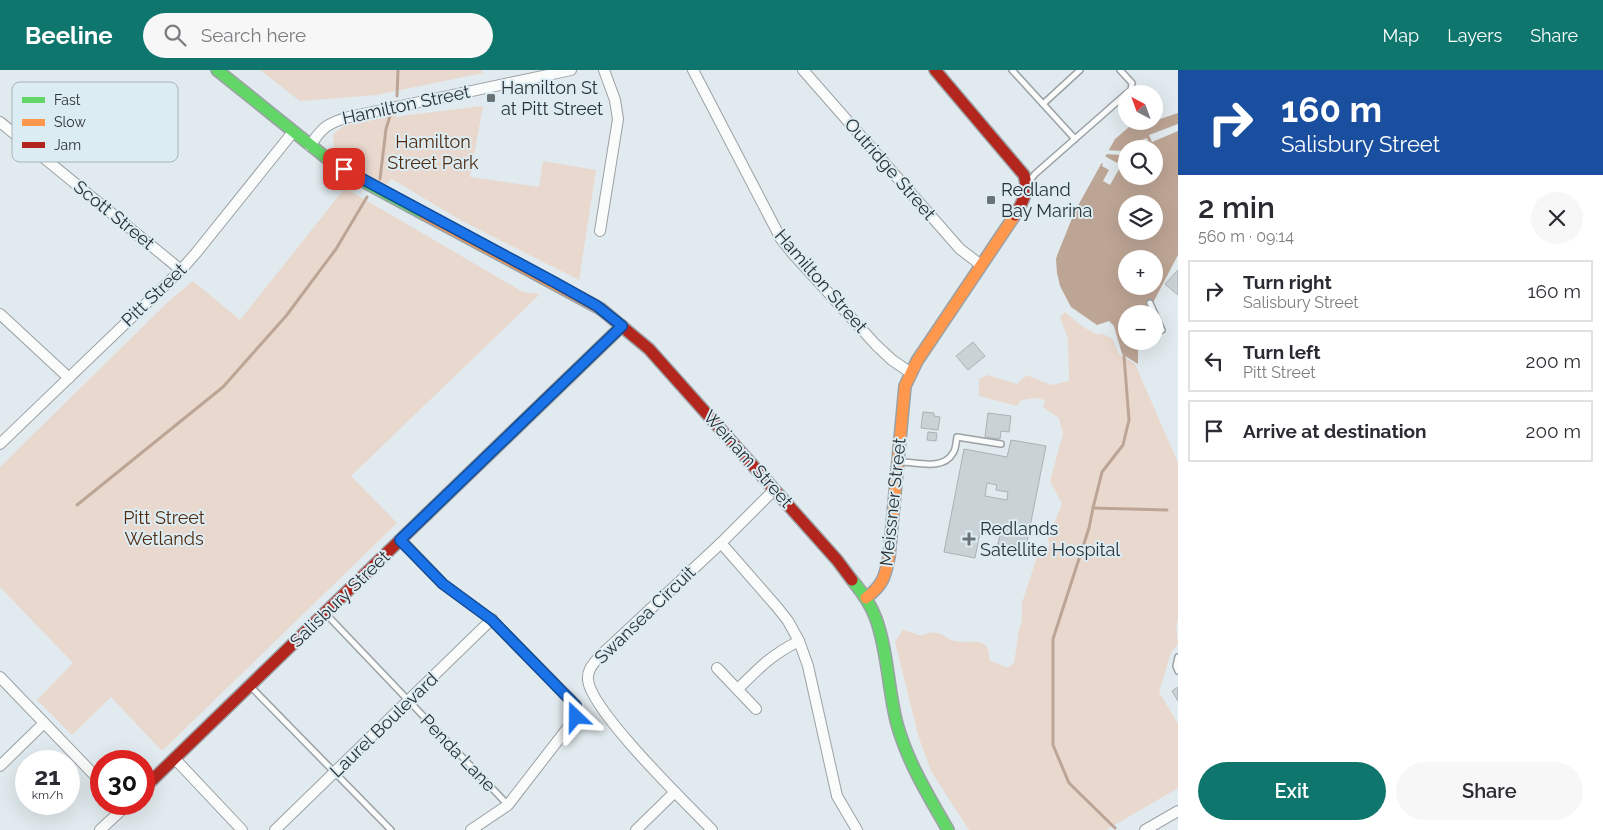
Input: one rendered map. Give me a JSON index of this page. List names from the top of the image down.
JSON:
{
  "streets": {
    "street": [
      "Hamilton Street",
      "Outridge Street",
      "Scott Street",
      "Pitt Street",
      "Weinam Street",
      "Meissner Street",
      "Salisbury Street",
      "Swansea Circuit",
      "Laurel Boulevard"
    ],
    "lane": ["Penda Lane"]
  },
  "crossings": [
    ["Hamilton Street", "Meissner Street"],
    ["Outridge Street", "Meissner Street"],
    ["Scott Street", "Pitt Street"],
    ["Weinam Street", "Meissner Street"],
    ["Weinam Street", "Salisbury Street"],
    ["Weinam Street", "Swansea Circuit"],
    ["Salisbury Street", "Penda Lane"],
    ["Laurel Boulevard", "Penda Lane"]
  ],
  "parks": ["Hamilton Street Park", "Pitt Street Wetlands"],
  "places": {
    "transit": ["Hamilton St at Pitt Street", "Redland Bay Marina"],
    "health": ["Redlands Satellite Hospital"]
  },
  "legend": ["Fast", "Slow", "Jam"],
  "north": "top left",
  "page": {
    "header": "Beeline",
    "search": "Search here",
    "nav": ["Map", "Layers", "Share"],
    "turn": ["160 m", "Salisbury Street"],
    "map_buttons": ["+", "−"],
    "heading": ["2 min", "560 m · 09:14"],
    "list": [
      {
        "name": "Turn right",
        "note": "Salisbury Street",
        "value": "160 m"
      },
      {
        "name": "Turn left",
        "note": "Pitt Street",
        "value": "200 m"
      },
      {
        "name": "Arrive at destination",
        "value": "200 m"
      }
    ],
    "speed": "21 km/h",
    "limit": "30",
    "buttons": ["Exit", "Share"]
  }
}
